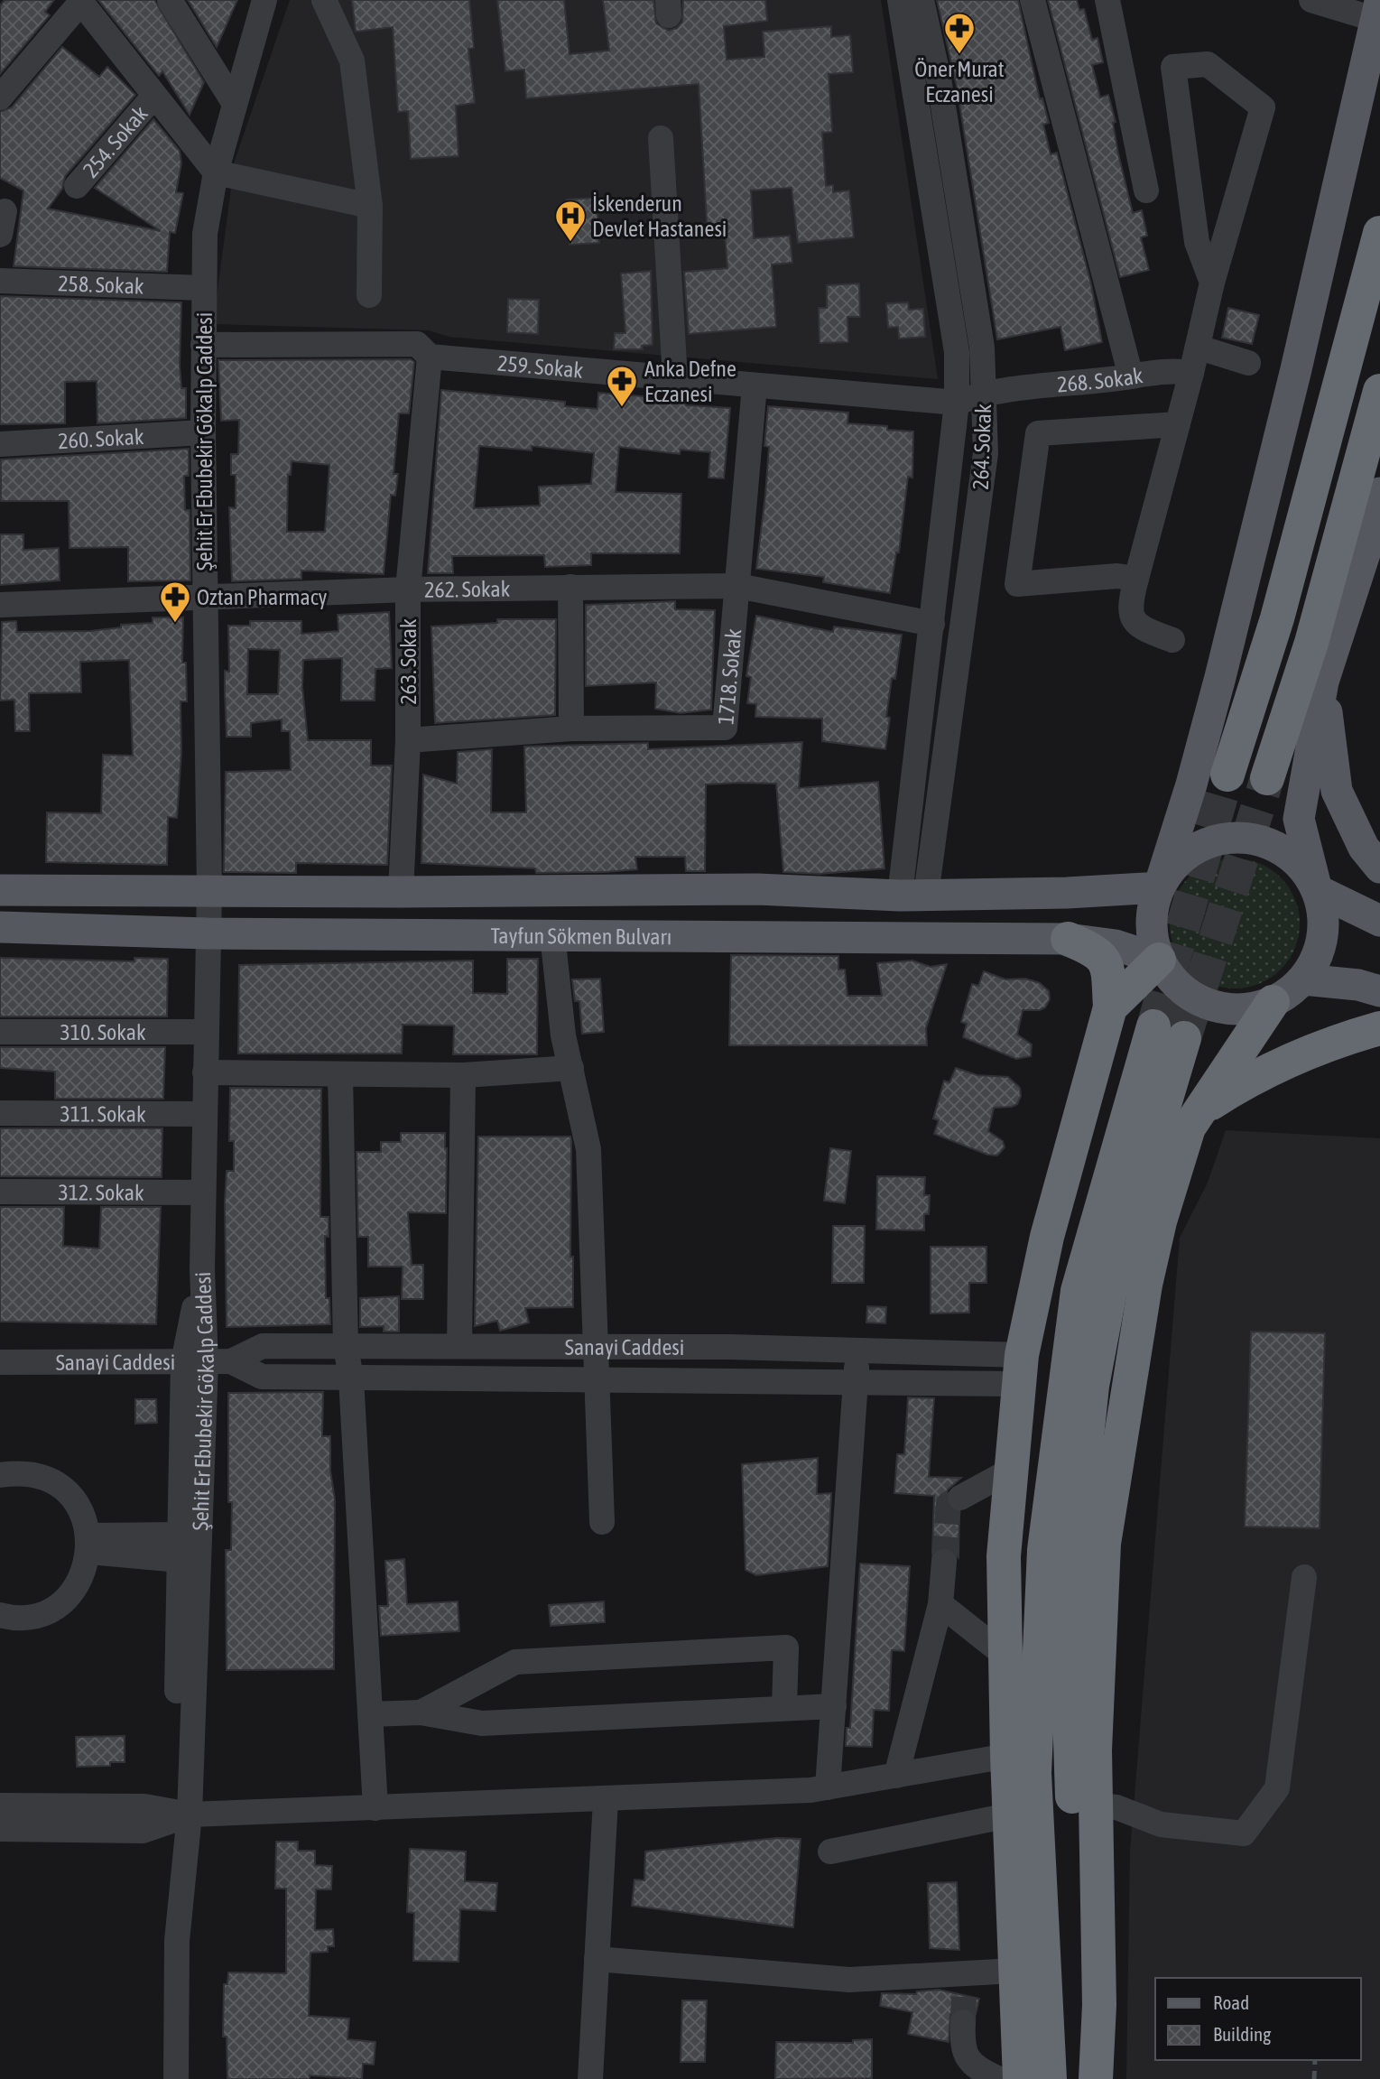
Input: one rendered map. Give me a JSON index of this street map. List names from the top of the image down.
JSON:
{
  "streets": {
    "main road": ["Tayfun Sökmen Bulvarı"],
    "street": [
      "254. Sokak",
      "258. Sokak",
      "259. Sokak",
      "268. Sokak",
      "260. Sokak",
      "Şehit Er Ebubekir Gökalp Caddesi",
      "264. Sokak",
      "262. Sokak",
      "263. Sokak",
      "1718. Sokak",
      "310. Sokak",
      "311. Sokak",
      "312. Sokak",
      "Sanayi Caddesi"
    ]
  },
  "crossings": [
    ["258. Sokak", "Şehit Er Ebubekir Gökalp Caddesi"],
    ["259. Sokak", "268. Sokak"],
    ["259. Sokak", "Şehit Er Ebubekir Gökalp Caddesi"],
    ["259. Sokak", "264. Sokak"],
    ["259. Sokak", "263. Sokak"],
    ["259. Sokak", "1718. Sokak"],
    ["268. Sokak", "264. Sokak"],
    ["260. Sokak", "Şehit Er Ebubekir Gökalp Caddesi"],
    ["Şehit Er Ebubekir Gökalp Caddesi", "262. Sokak"],
    ["Şehit Er Ebubekir Gökalp Caddesi", "Tayfun Sökmen Bulvarı"],
    ["Şehit Er Ebubekir Gökalp Caddesi", "310. Sokak"],
    ["Şehit Er Ebubekir Gökalp Caddesi", "311. Sokak"],
    ["Şehit Er Ebubekir Gökalp Caddesi", "312. Sokak"],
    ["Şehit Er Ebubekir Gökalp Caddesi", "Sanayi Caddesi"],
    ["264. Sokak", "262. Sokak"],
    ["264. Sokak", "Tayfun Sökmen Bulvarı"],
    ["262. Sokak", "263. Sokak"],
    ["262. Sokak", "1718. Sokak"],
    ["263. Sokak", "1718. Sokak"],
    ["263. Sokak", "Tayfun Sökmen Bulvarı"]
  ],
  "places": {
    "pharmacy": ["Öner Murat Eczanesi", "Anka Defne Eczanesi", "Oztan Pharmacy"],
    "hospital": ["İskenderun Devlet Hastanesi"]
  },
  "legend": ["Road", "Building"]
}
